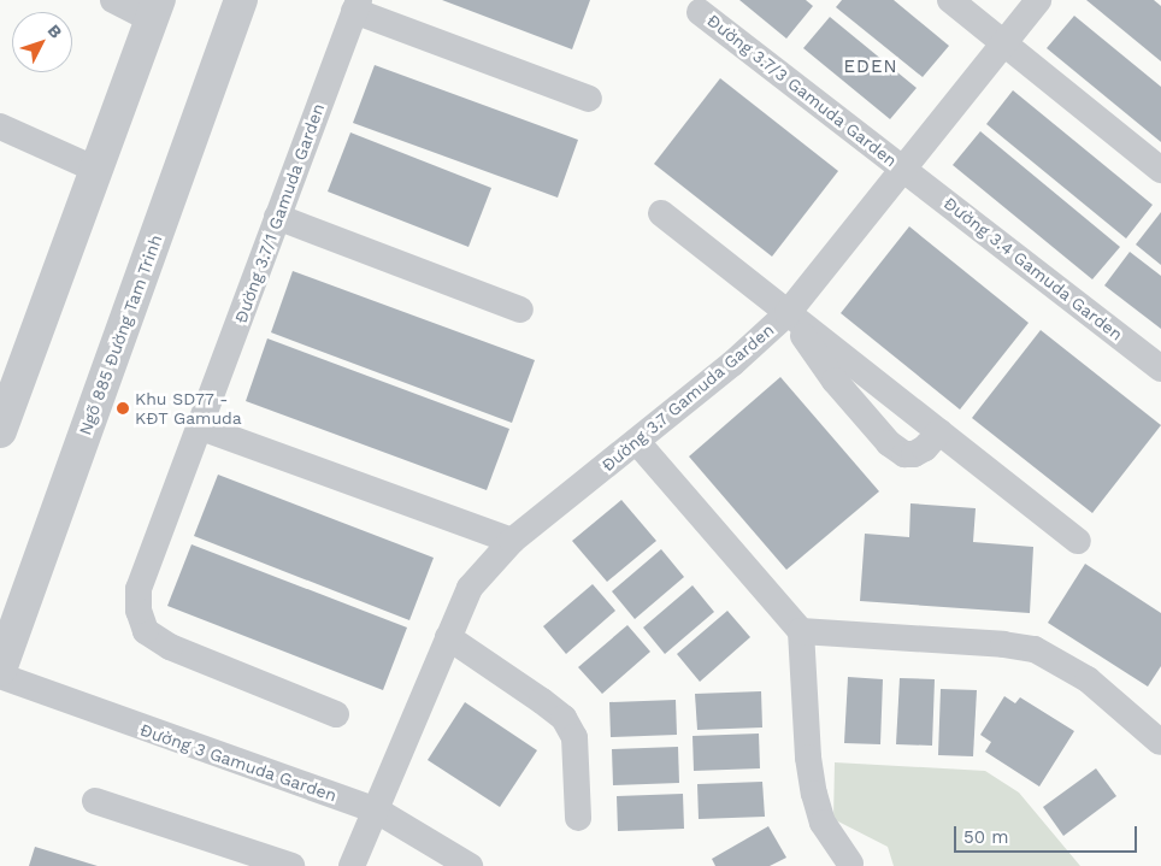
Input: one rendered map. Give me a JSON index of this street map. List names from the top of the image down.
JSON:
{
  "streets": {
    "street": [
      "Đường 3.7/3 Gamuda Garden",
      "Đường 3.7/1 Gamuda Garden",
      "Đường 3.4 Gamuda Garden",
      "Ngõ 885 Đường Tam Trinh",
      "Đường 3.7 Gamuda Garden",
      "Đường 3 Gamuda Garden"
    ]
  },
  "crossings": [
    ["Đường 3.7/3 Gamuda Garden", "Đường 3.4 Gamuda Garden"],
    ["Đường 3.7/3 Gamuda Garden", "Đường 3.7 Gamuda Garden"],
    ["Đường 3.4 Gamuda Garden", "Đường 3.7 Gamuda Garden"],
    ["Đường 3.7 Gamuda Garden", "Đường 3 Gamuda Garden"]
  ],
  "districts": ["EDEN"],
  "places": ["Khu SD77 - KĐT Gamuda"],
  "scale_bar": "50 m",
  "north": "top right"
}
